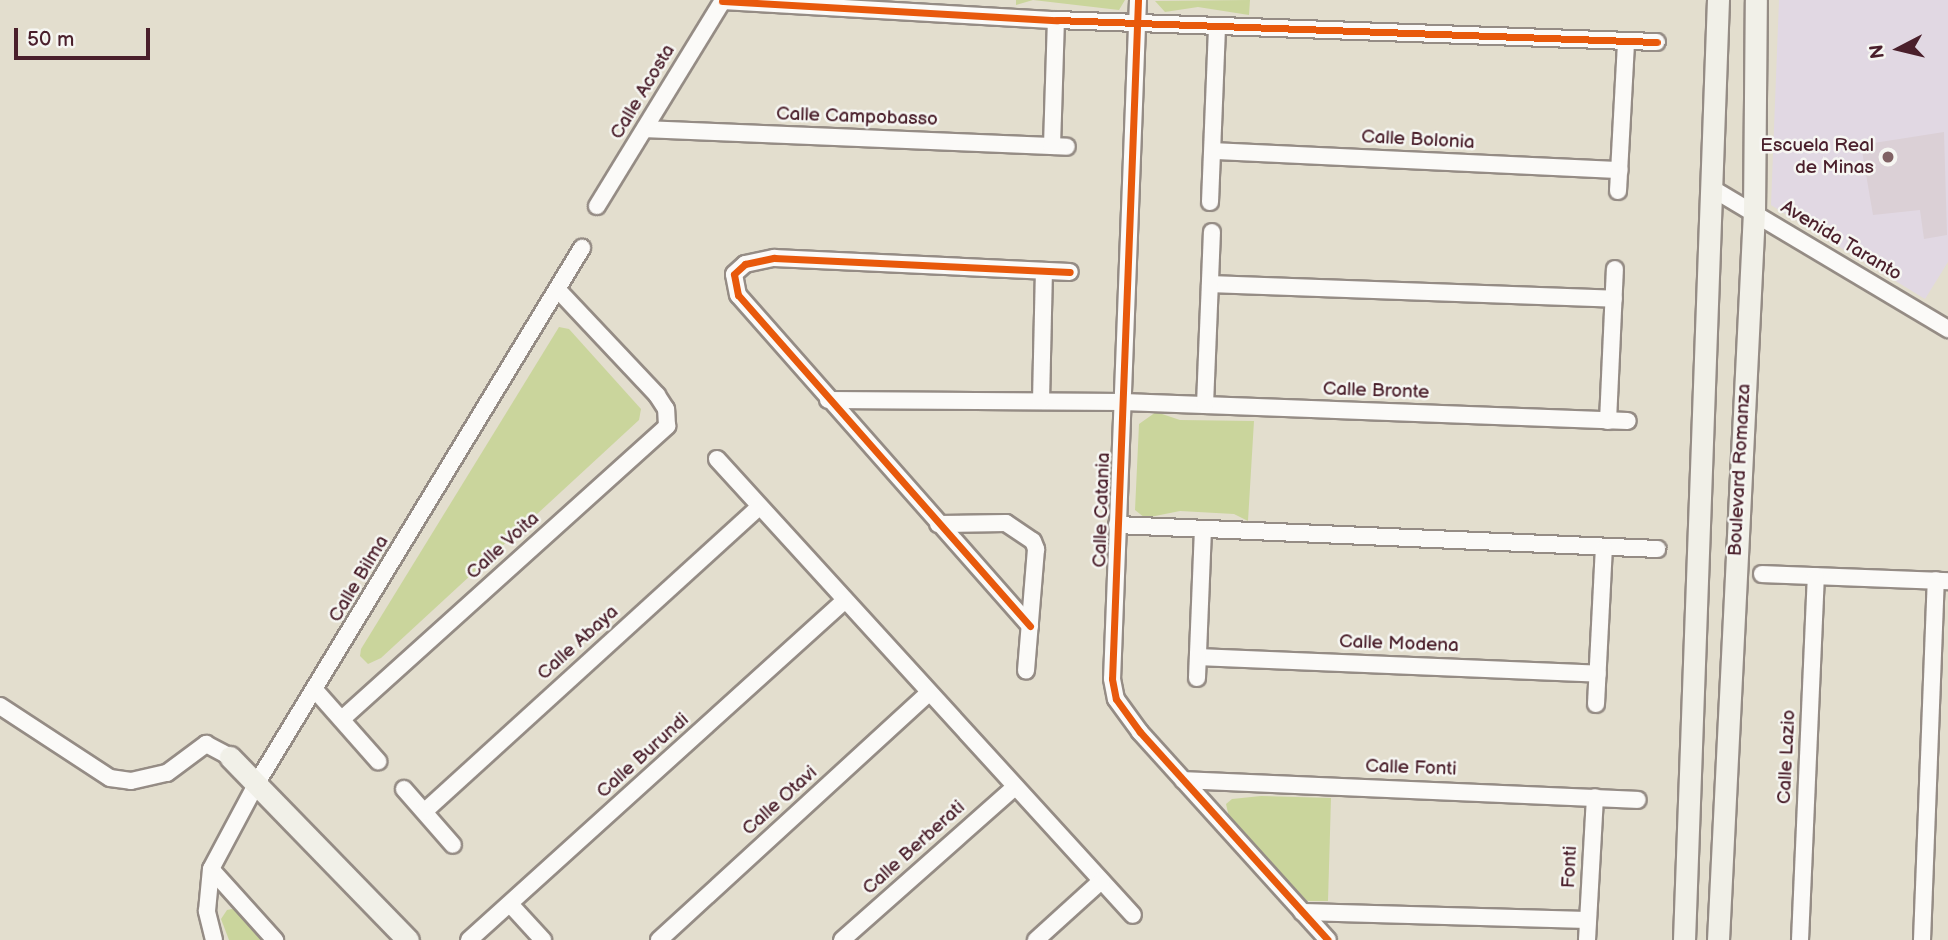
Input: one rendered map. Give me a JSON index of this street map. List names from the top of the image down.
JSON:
{
  "streets": {
    "main road": ["Boulevard Romanza"],
    "street": [
      "Calle Acosta",
      "Calle Campobasso",
      "Calle Bolonia",
      "Avenida Taranto",
      "Calle Bronte",
      "Calle Catania",
      "Calle Voita",
      "Calle Bilma",
      "Calle Abaya",
      "Calle Modena",
      "Calle Burundi",
      "Calle Lazio",
      "Calle Fonti",
      "Calle Otavi",
      "Calle Berberati",
      "Fonti"
    ]
  },
  "crossings": [
    ["Calle Acosta", "Calle Campobasso"],
    ["Avenida Taranto", "Boulevard Romanza"],
    ["Calle Bronte", "Calle Catania"],
    ["Calle Catania", "Calle Fonti"],
    ["Calle Voita", "Calle Bilma"],
    ["Calle Fonti", "Fonti"]
  ],
  "places": ["Escuela Real de Minas"],
  "scale_bar": "50 m",
  "north": "left"
}
